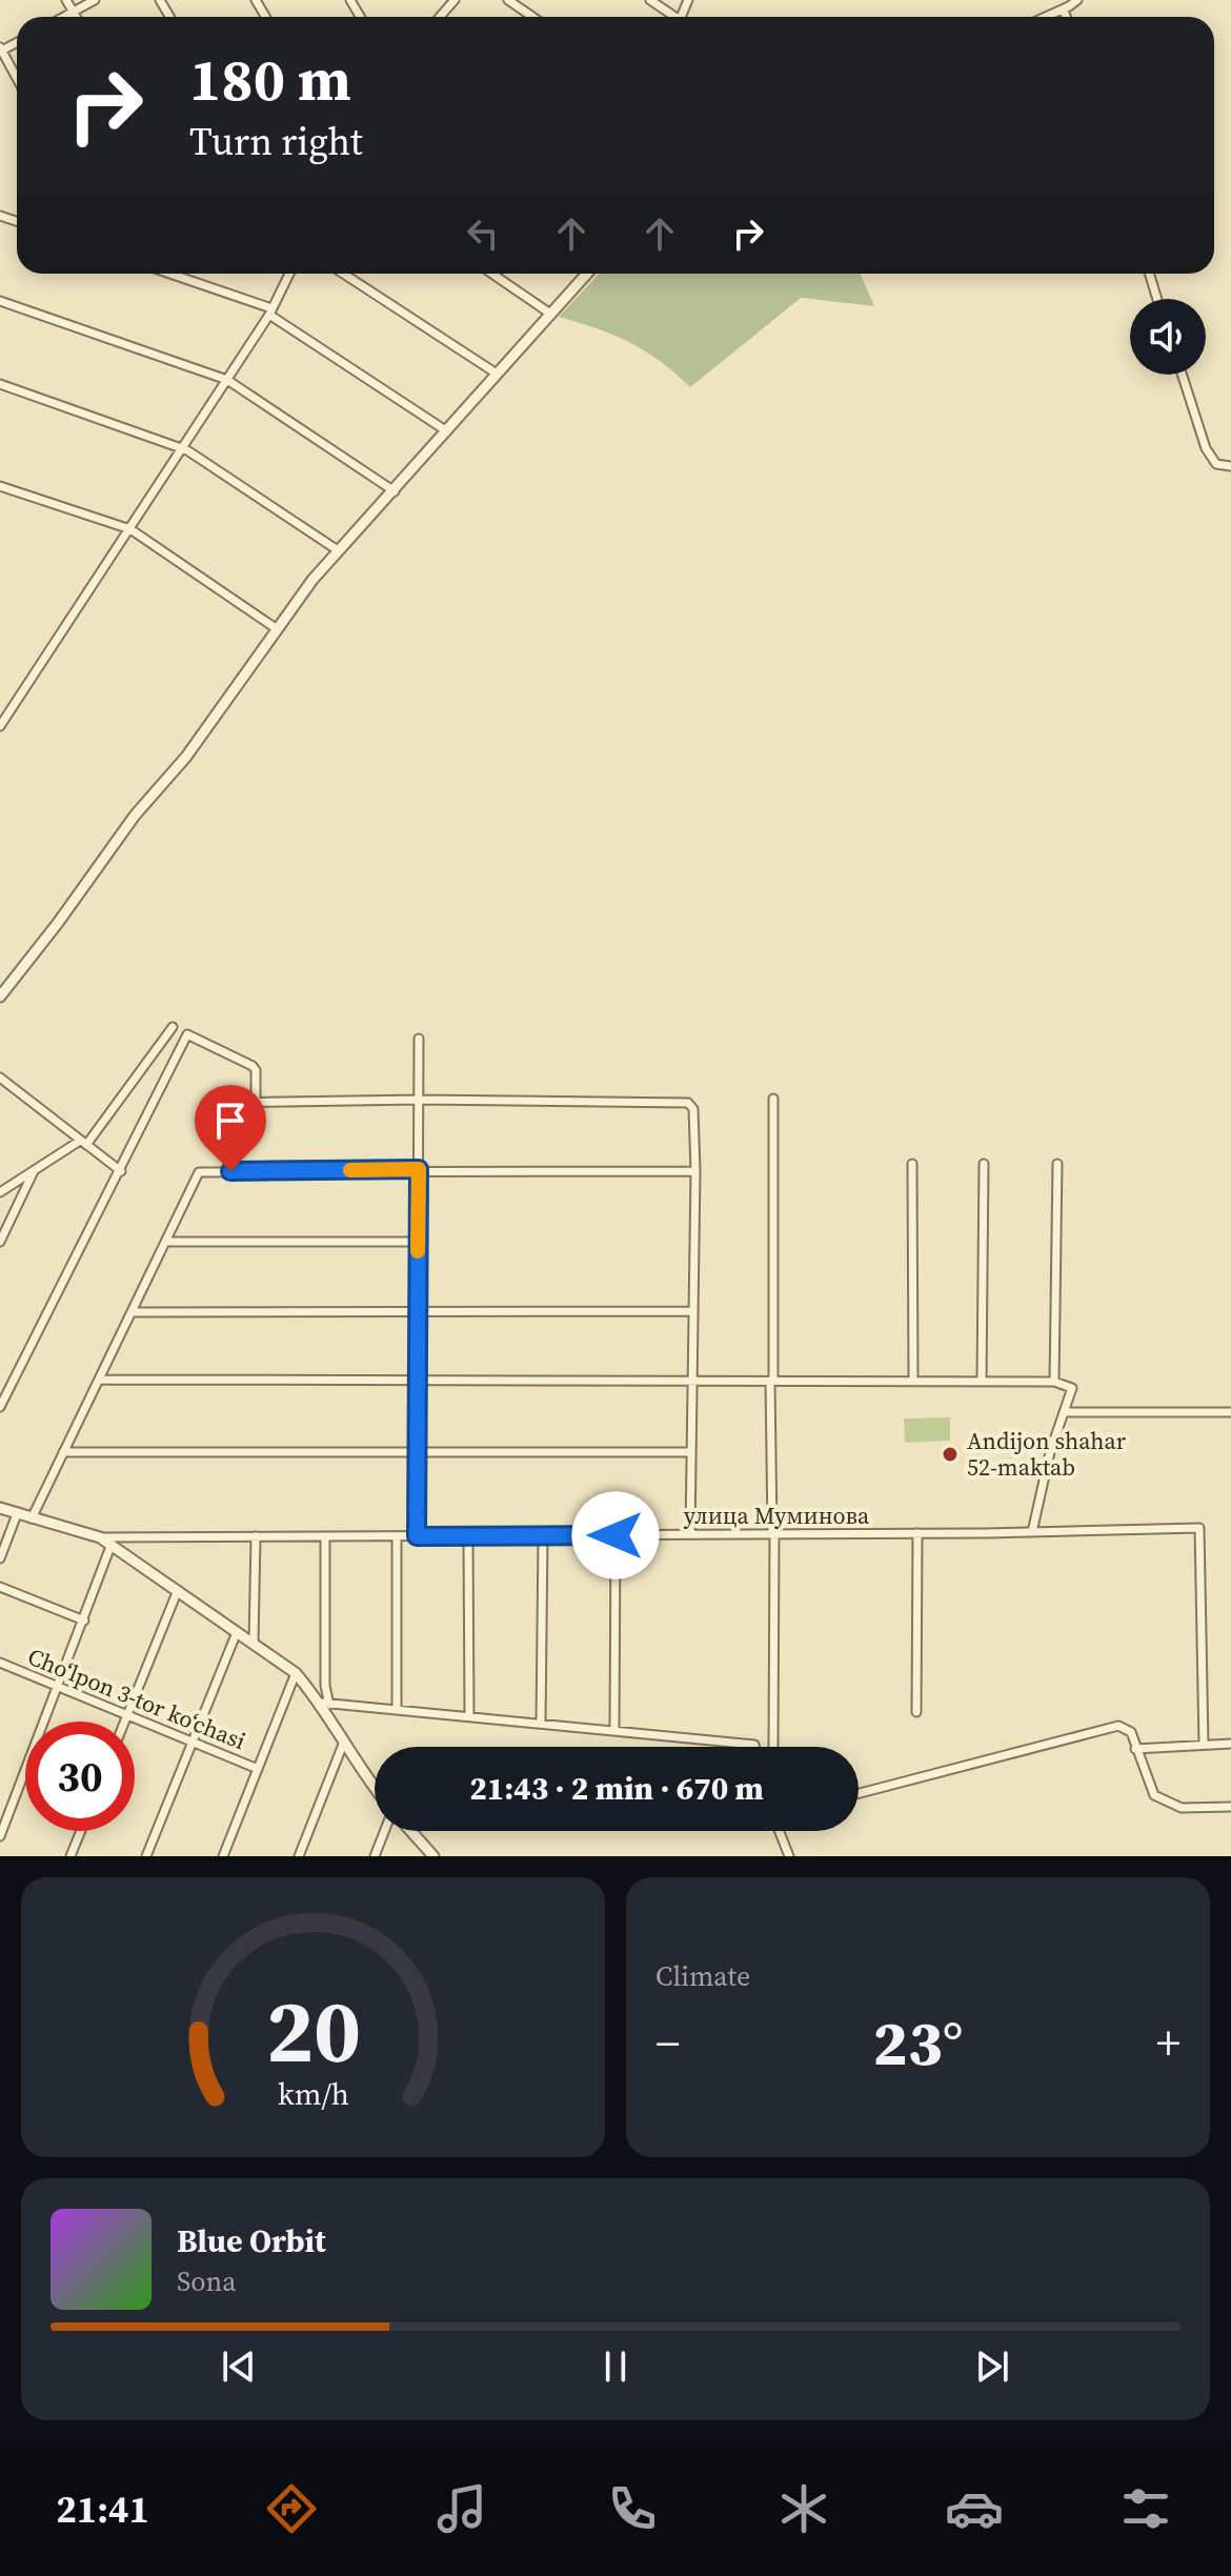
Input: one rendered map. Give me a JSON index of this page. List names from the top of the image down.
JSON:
{
  "streets": {
    "street": ["улица Муминова", "Cho‘lpon 3-tor koʻchasi"]
  },
  "places": ["Andijon shahar 52-maktab"],
  "page": {
    "turn": ["180 m", "Turn right"],
    "limit": "30",
    "trip": "21:43 · 2 min · 670 m",
    "tile": "Climate",
    "heat": ["−", "23°", "+"],
    "song": ["Blue Orbit", "Sona"],
    "tabs": "21:41",
    "gauge": ["20", "km/h"]
  }
}
